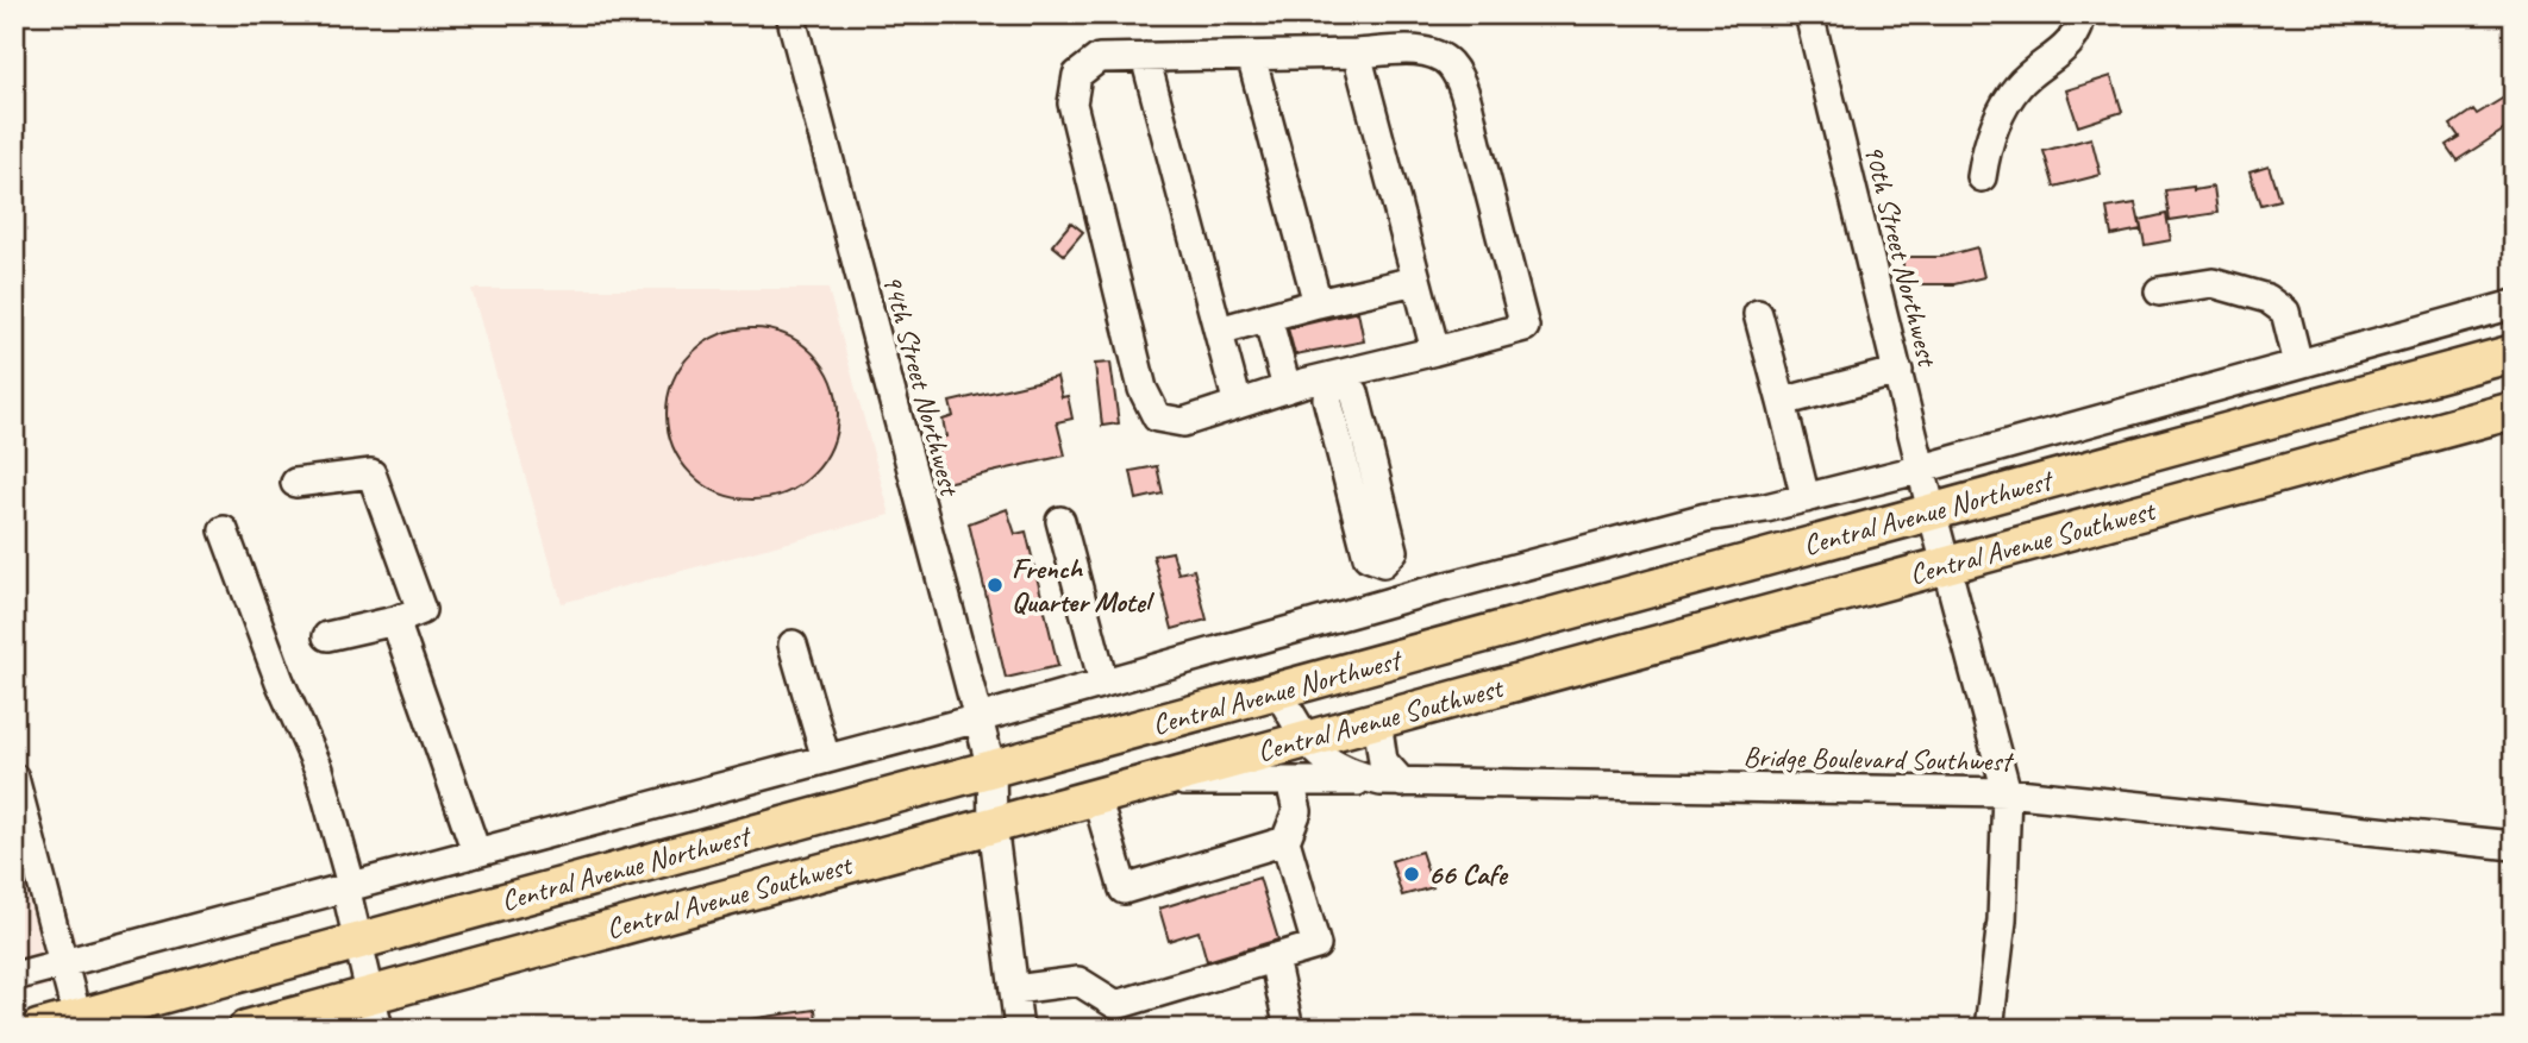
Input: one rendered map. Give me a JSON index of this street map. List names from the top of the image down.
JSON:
{
  "streets": {
    "main road": ["Central Avenue Northwest", "Central Avenue Southwest"],
    "street": ["90th Street Northwest", "94th Street Northwest", "Bridge Boulevard Southwest"]
  },
  "crossings": [
    ["90th Street Northwest", "Central Avenue Northwest"],
    ["90th Street Northwest", "Central Avenue Southwest"],
    ["90th Street Northwest", "Bridge Boulevard Southwest"],
    ["94th Street Northwest", "Central Avenue Northwest"],
    ["94th Street Northwest", "Central Avenue Southwest"],
    ["Central Avenue Northwest", "Bridge Boulevard Southwest"],
    ["Central Avenue Southwest", "Bridge Boulevard Southwest"]
  ],
  "places": ["French Quarter Motel", "66 Cafe"]
}
